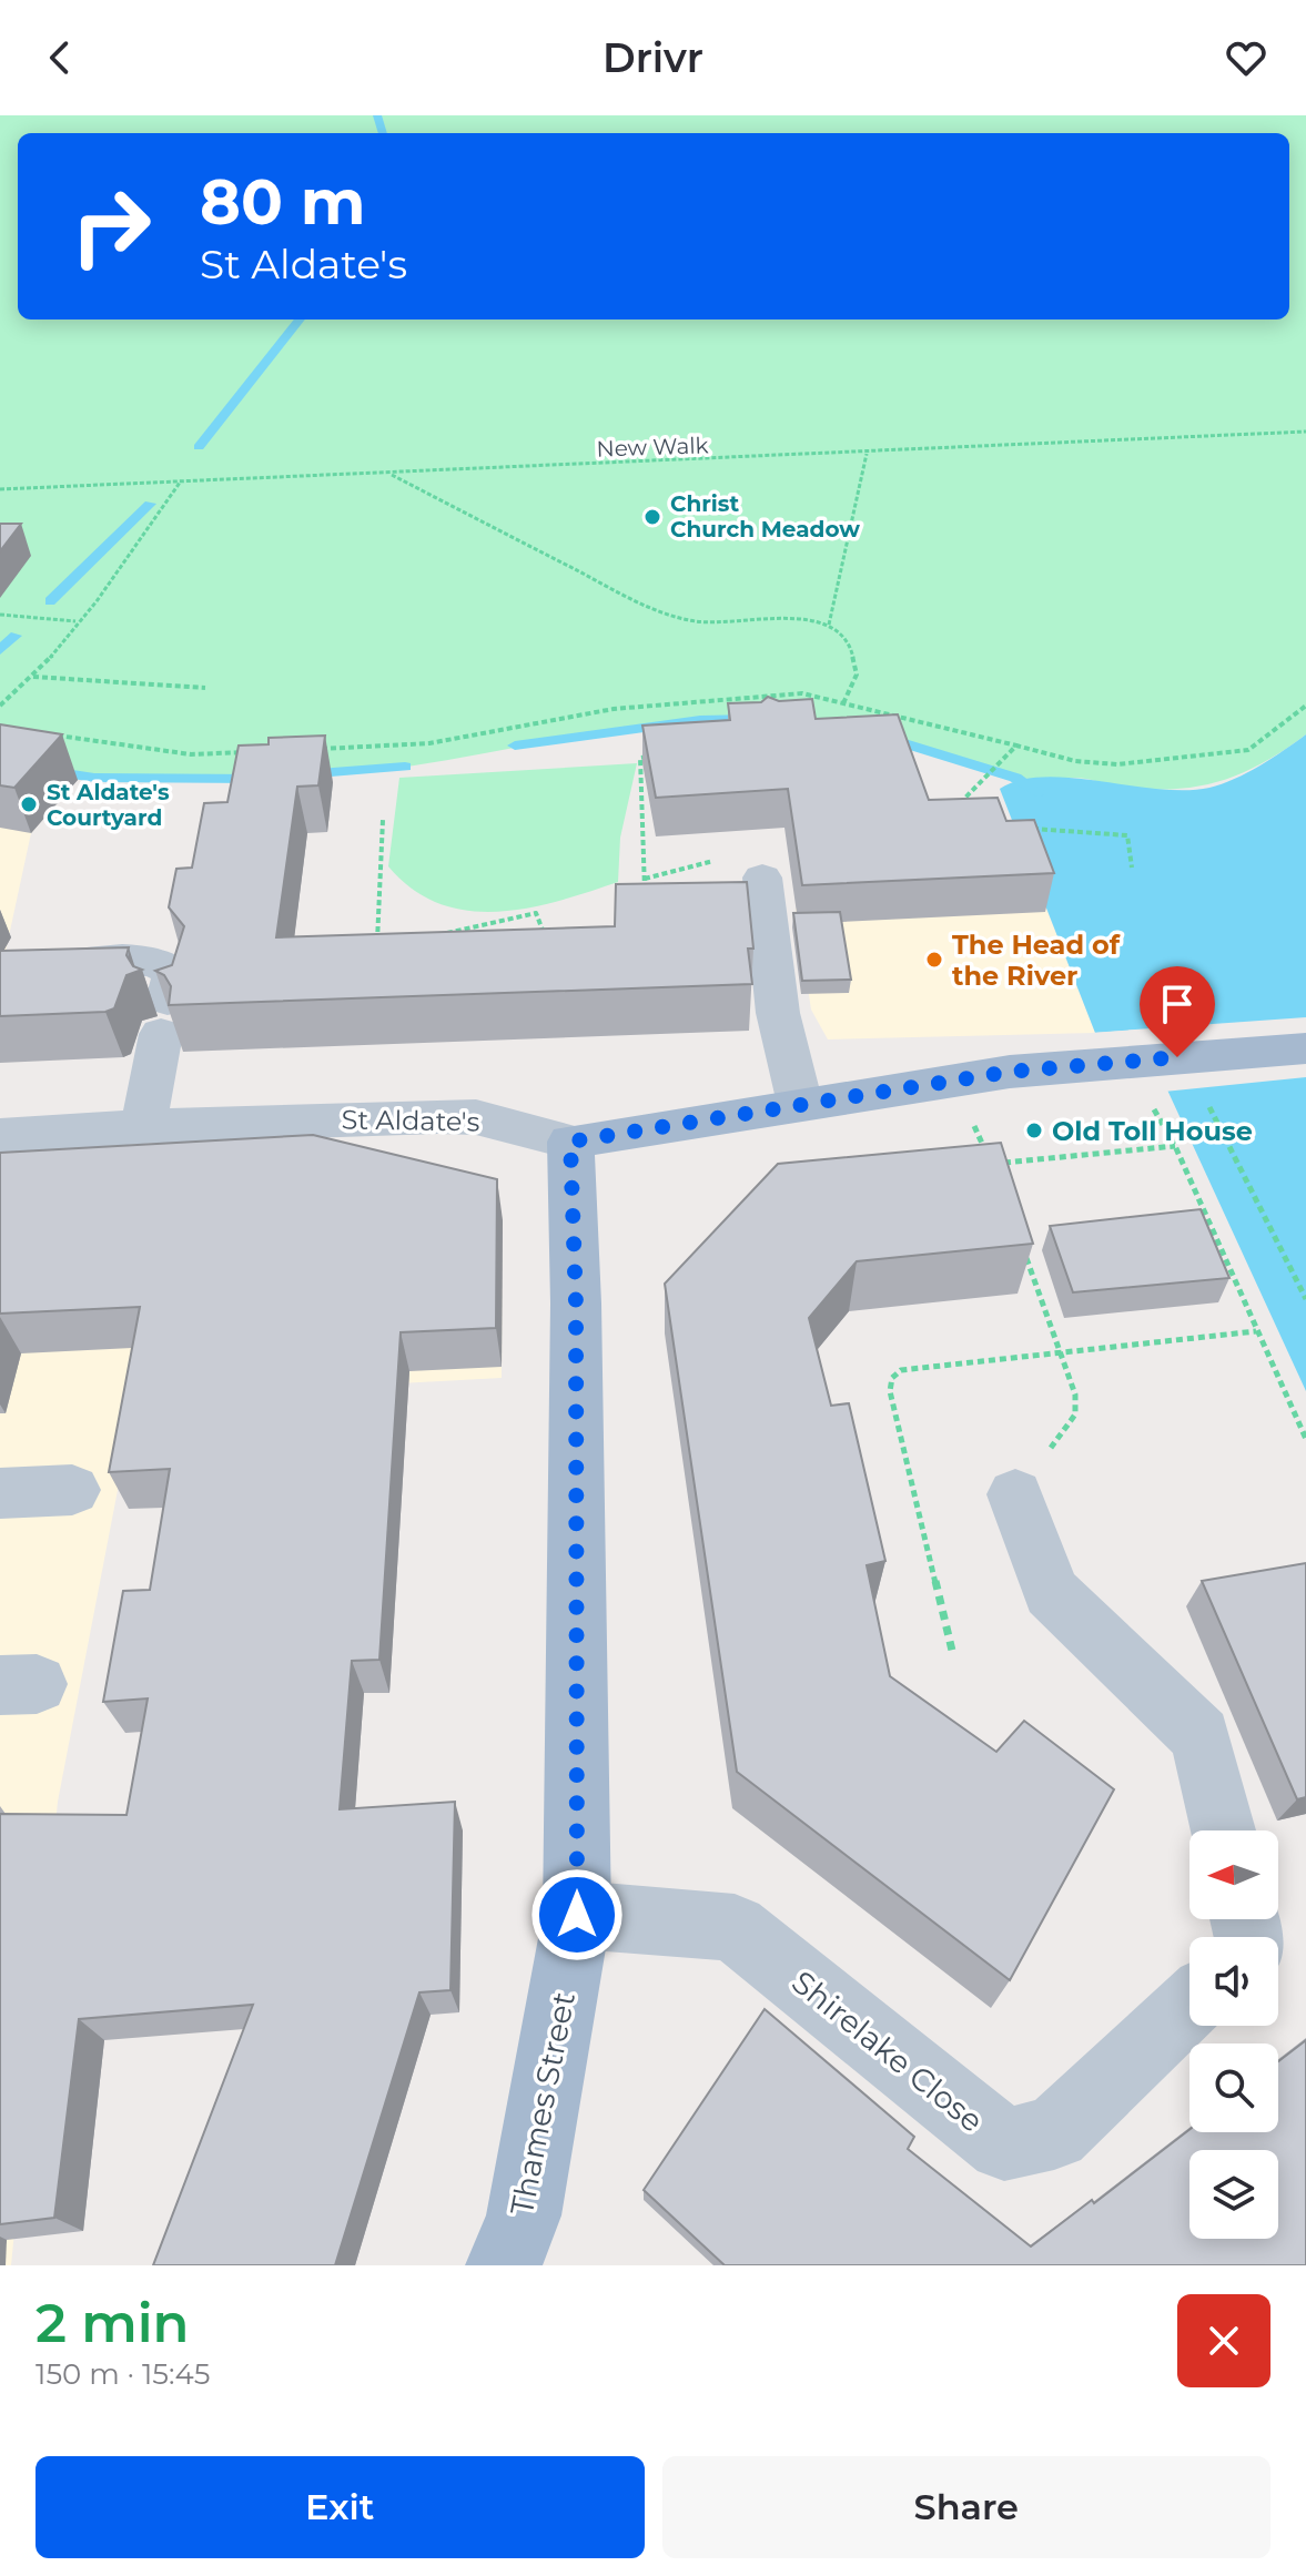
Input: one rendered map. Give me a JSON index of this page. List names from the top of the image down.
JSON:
{
  "streets": {
    "main road": ["St Aldate's", "Thames Street"],
    "street": ["Shirelake Close"],
    "path": ["New Walk"]
  },
  "crossings": [
    ["St Aldate's", "Thames Street"],
    ["Shirelake Close", "Thames Street"]
  ],
  "places": [
    "Christ Church Meadow",
    "St Aldate's Courtyard",
    "The Head of the River",
    "Old Toll House"
  ],
  "north": "left",
  "page": {
    "header": "Drivr",
    "turn": ["80 m", "St Aldate's"],
    "heading": ["2 min", "150 m · 15:45"],
    "buttons": ["Exit", "Share"]
  }
}
